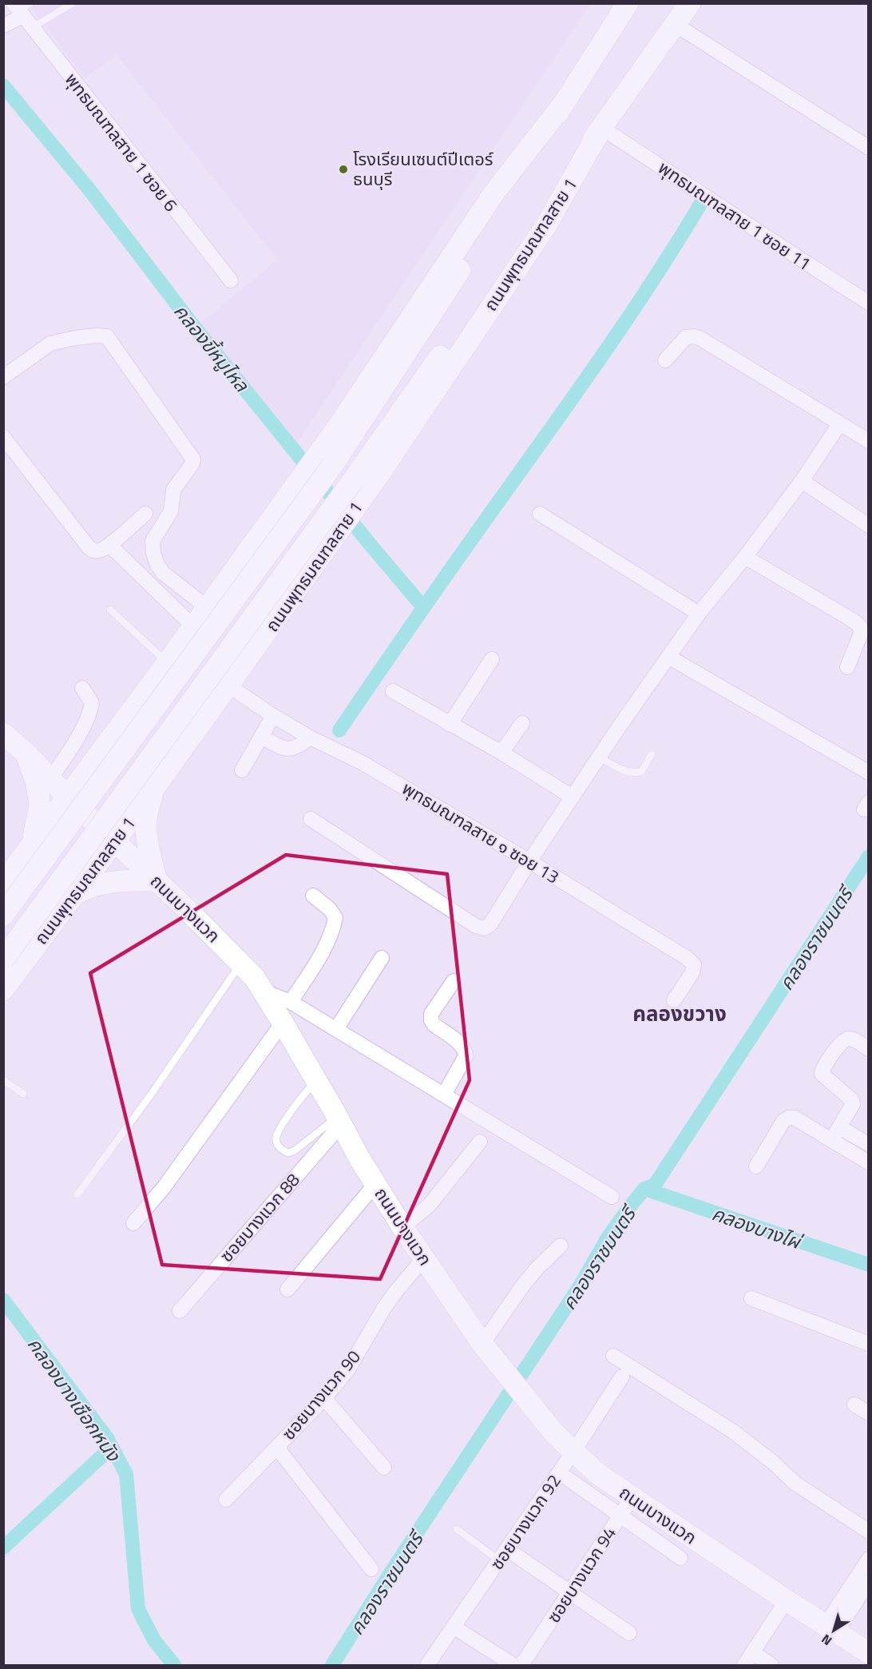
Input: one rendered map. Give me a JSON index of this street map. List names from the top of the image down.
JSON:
{
  "streets": {
    "main road": ["ถนนพุทธมณฑลสาย 1", "ถนนบางแวก"],
    "street": [
      "พุทธมณฑลสาย 1 ซอย 6",
      "พุทธมณฑลสาย 1 ซอย 11",
      "พุทธมณฑลสาย ๑ ซอย 13",
      "ซอยบางแวก 88",
      "ซอยบางแวก 90",
      "ซอยบางแวก 92",
      "ซอยบางแวก 94"
    ]
  },
  "crossings": [
    ["พุทธมณฑลสาย 1 ซอย 11", "ถนนพุทธมณฑลสาย 1"],
    ["ถนนพุทธมณฑลสาย 1", "พุทธมณฑลสาย ๑ ซอย 13"],
    ["ถนนพุทธมณฑลสาย 1", "ถนนบางแวก"],
    ["ถนนบางแวก", "ซอยบางแวก 88"],
    ["ถนนบางแวก", "ซอยบางแวก 90"],
    ["ถนนบางแวก", "ซอยบางแวก 92"],
    ["ถนนบางแวก", "ซอยบางแวก 94"]
  ],
  "districts": ["คลองขวาง"],
  "water": [
    "คลองขี้หมูไหล",
    "คลองราชมนตรี",
    "คลองบางไผ่",
    "คลองบางเชือกหนัง"
  ],
  "places": ["โรงเรียนเซนต์ปีเตอร์ ธนบุรี"],
  "north": "bottom left"
}
